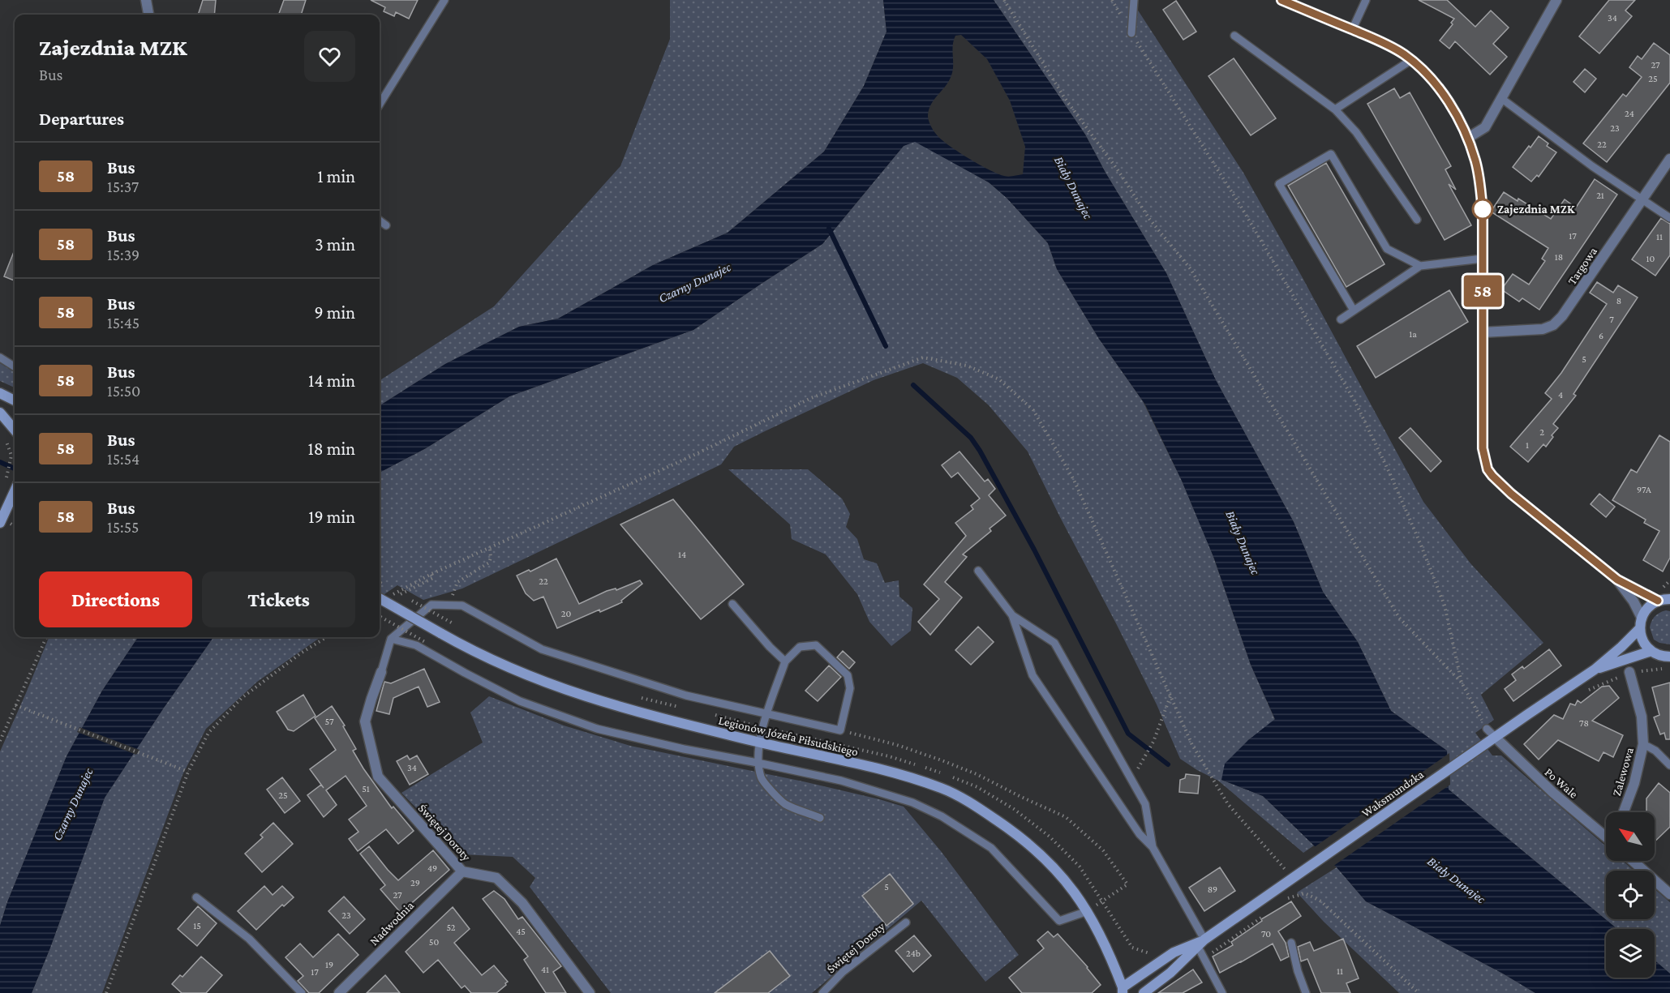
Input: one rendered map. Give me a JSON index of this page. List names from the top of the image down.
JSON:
{
  "streets": {
    "street": [
      "Targowa",
      "Legionów Józefa Piłsudskiego",
      "Zalewowa",
      "Po Wale",
      "Waksmundzka",
      "Świętej Doroty",
      "Nadwodnia"
    ]
  },
  "crossings": [
    ["Legionów Józefa Piłsudskiego", "Waksmundzka"],
    ["Po Wale", "Waksmundzka"],
    ["Świętej Doroty", "Nadwodnia"]
  ],
  "water": ["Biały Dunajec", "Czarny Dunajec"],
  "places": ["Zajezdnia MZK"],
  "lines": ["bus line 58"],
  "house_numbers": [
    "34",
    "27",
    "25",
    "24",
    "23",
    "22",
    "21",
    "17",
    "11",
    "18",
    "10",
    "8",
    "7",
    "1a",
    "6",
    "5",
    "4",
    "2",
    "1",
    "97A",
    "14",
    "22",
    "20",
    "57",
    "78",
    "34",
    "51",
    "25",
    "49",
    "29",
    "5",
    "89",
    "27",
    "23",
    "15",
    "52",
    "45",
    "70",
    "50",
    "24b",
    "19",
    "41",
    "11",
    "17"
  ],
  "north": "top left",
  "page": {
    "on_map": "58",
    "heading": [
      ["Zajezdnia MZK", "Bus"],
      "Departures"
    ],
    "list": [
      {
        "mark": "58",
        "name": "Bus",
        "note": "15:37",
        "value": "1 min"
      },
      {
        "mark": "58",
        "name": "Bus",
        "note": "15:39",
        "value": "3 min"
      },
      {
        "mark": "58",
        "name": "Bus",
        "note": "15:45",
        "value": "9 min"
      },
      {
        "mark": "58",
        "name": "Bus",
        "note": "15:50",
        "value": "14 min"
      },
      {
        "mark": "58",
        "name": "Bus",
        "note": "15:54",
        "value": "18 min"
      },
      {
        "mark": "58",
        "name": "Bus",
        "note": "15:55",
        "value": "19 min"
      }
    ],
    "buttons": ["Directions", "Tickets"]
  }
}
